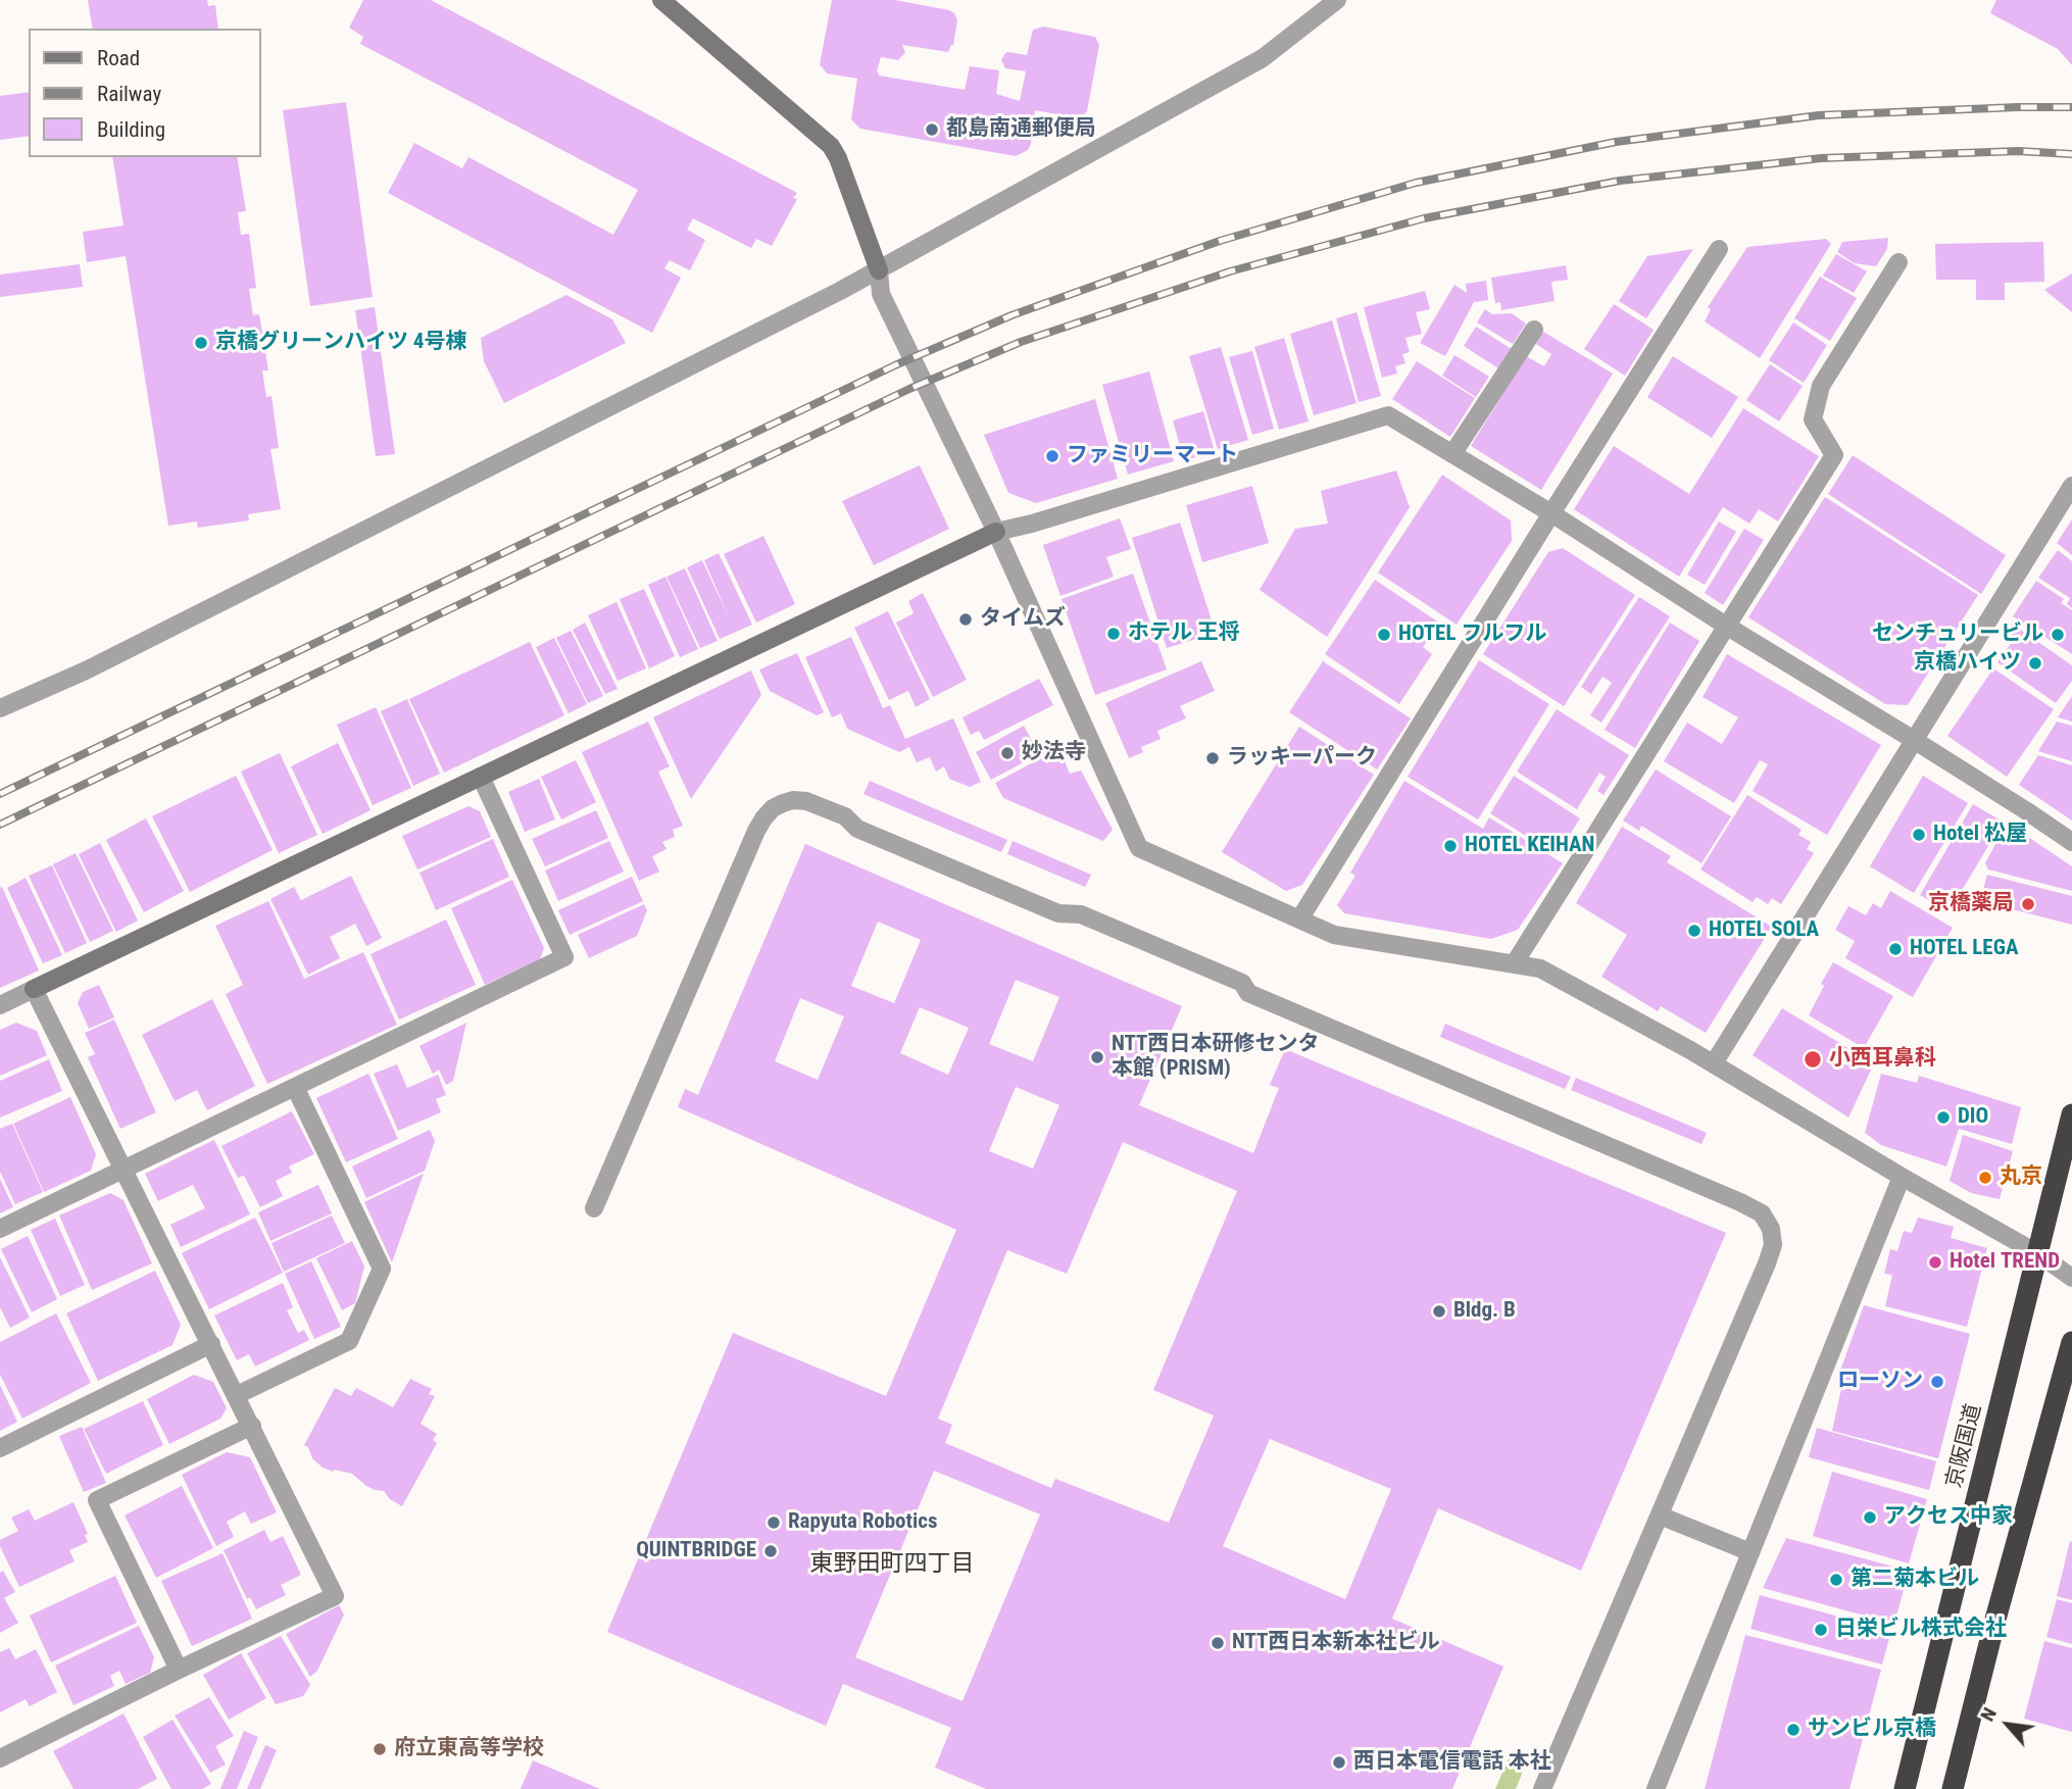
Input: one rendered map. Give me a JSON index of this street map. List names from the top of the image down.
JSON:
{
  "streets": {
    "highway": ["京阪国道"]
  },
  "districts": ["東野田町四丁目"],
  "places": [
    "都島南通郵便局",
    "京橋グリーンハイツ 4号棟",
    "ファミリーマート",
    "タイムズ",
    "ホテル 王将",
    "HOTEL フルフル",
    "センチュリービル",
    "京橋ハイツ",
    "妙法寺",
    "ラッキーパーク",
    "Hotel 松屋",
    "HOTEL KEIHAN",
    "京橋薬局",
    "HOTEL SOLA",
    "HOTEL LEGA",
    "NTT西日本研修センタ 本館 (PRISM)",
    "小西耳鼻科",
    "DIO",
    "丸京",
    "Hotel TREND",
    "Bldg. B",
    "ローソン",
    "アクセス中家",
    "Rapyuta Robotics",
    "QUINTBRIDGE",
    "第二菊本ビル",
    "日栄ビル株式会社",
    "NTT西日本新本社ビル",
    "サンビル京橋",
    "府立東高等学校",
    "西日本電信電話 本社"
  ],
  "legend": ["Road", "Railway", "Building"],
  "north": "top left"
}
